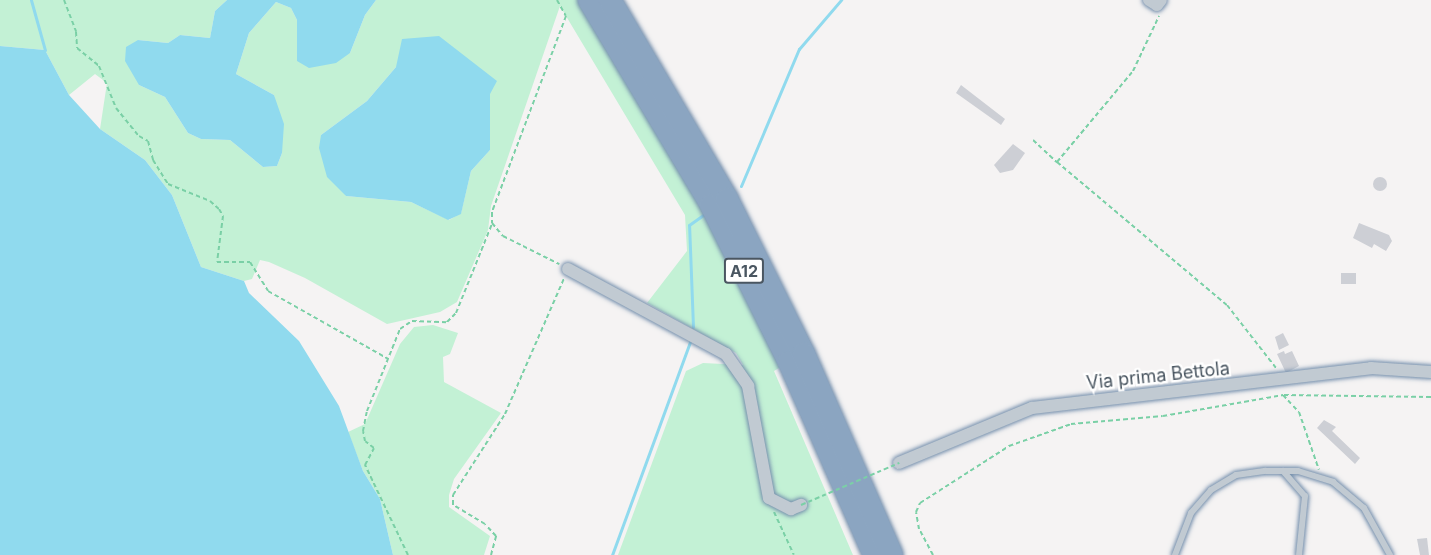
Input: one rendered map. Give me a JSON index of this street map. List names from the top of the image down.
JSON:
{
  "streets": {
    "highway": ["A12"],
    "street": ["Via prima Bettola"]
  }
}
